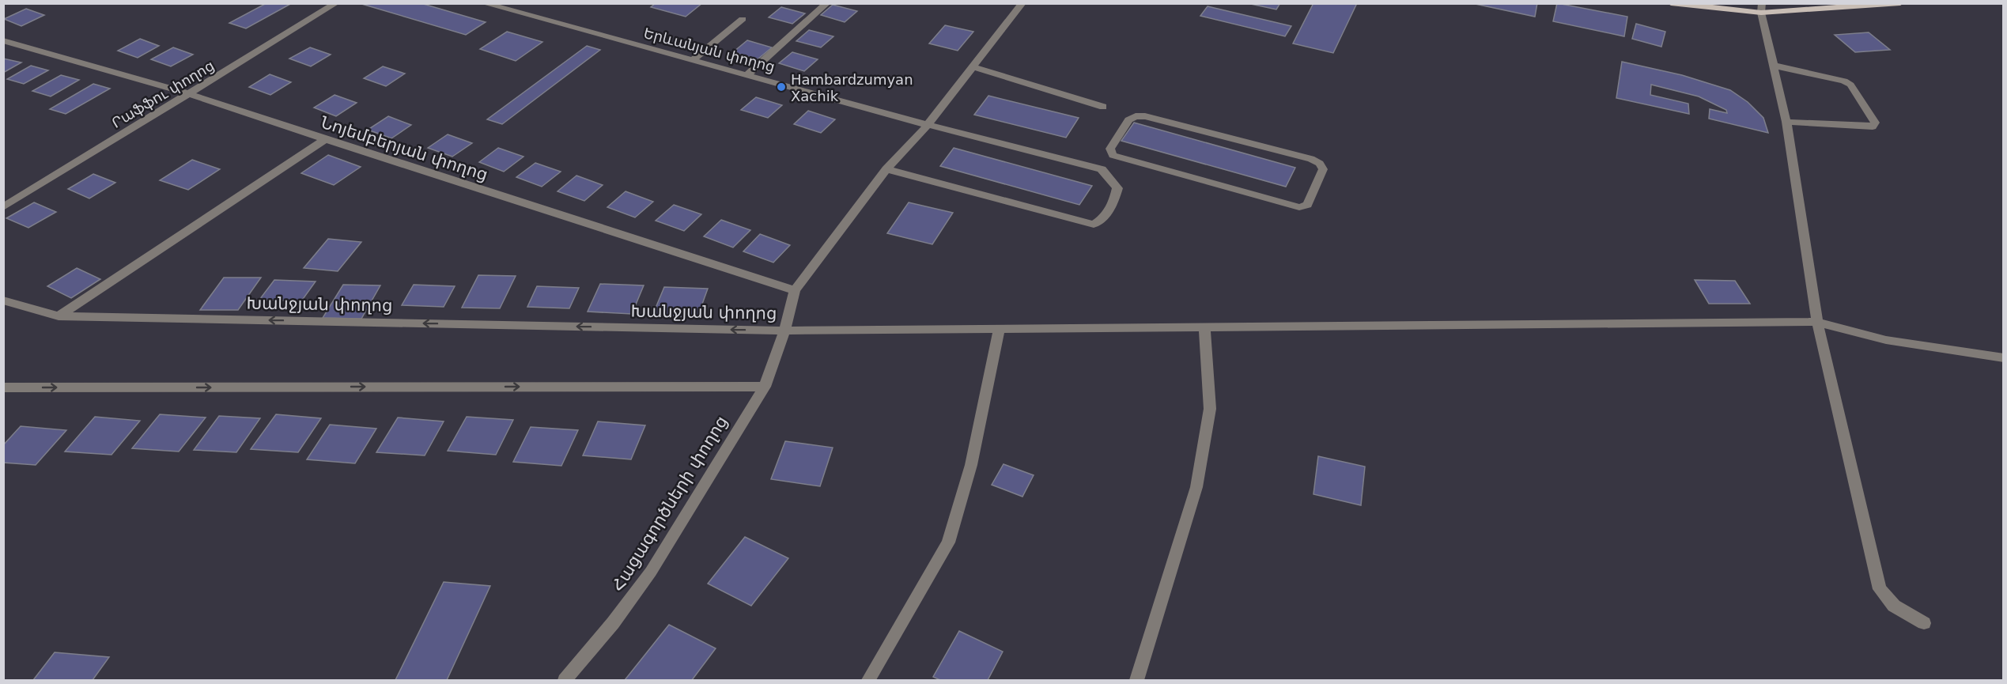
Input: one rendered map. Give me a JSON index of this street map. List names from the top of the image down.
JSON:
{
  "streets": {
    "street": [
      "Երևանյան փողոց",
      "Րաֆֆու փողոց",
      "Նոյեմբերյան փողոց",
      "Խանջյան փողոց",
      "Հացագործների փողոց"
    ]
  },
  "crossings": [
    ["Րաֆֆու փողոց", "Նոյեմբերյան փողոց"],
    ["Խանջյան փողոց", "Հացագործների փողոց"]
  ],
  "places": ["Hambardzumyan Xachik"]
}
